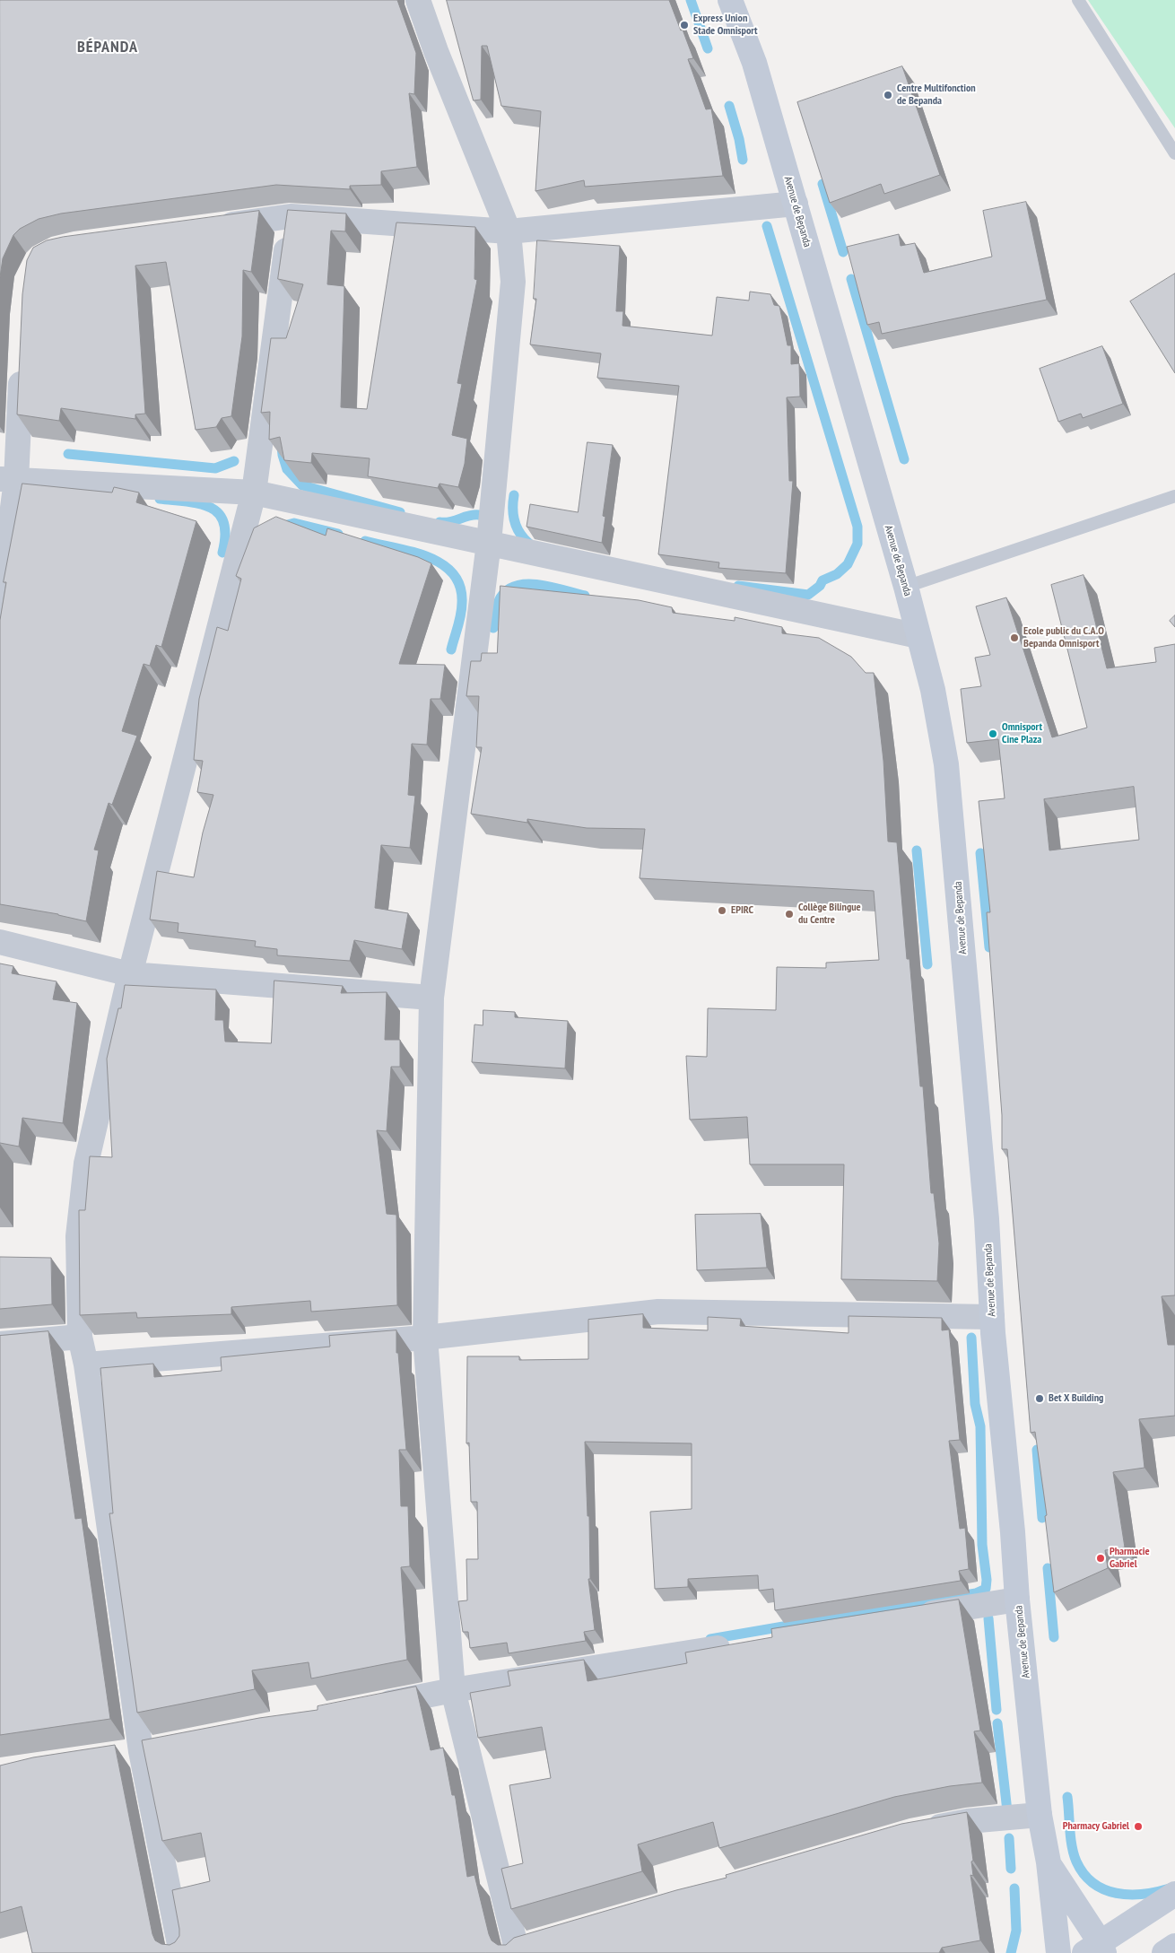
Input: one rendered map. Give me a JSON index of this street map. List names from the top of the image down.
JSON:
{
  "streets": {
    "main road": ["Avenue de Bepanda"]
  },
  "districts": ["BÉPANDA"],
  "places": [
    "Express Union Stade Omnisport",
    "Centre Multifonction de Bepanda",
    "Ecole public du C.A.O Bepanda Omnisport",
    "Omnisport Cine Plaza",
    "EPIRC",
    "Collège Bilingue du Centre",
    "Bet X Building",
    "Pharmacie Gabriel",
    "Pharmacy Gabriel"
  ]
}
